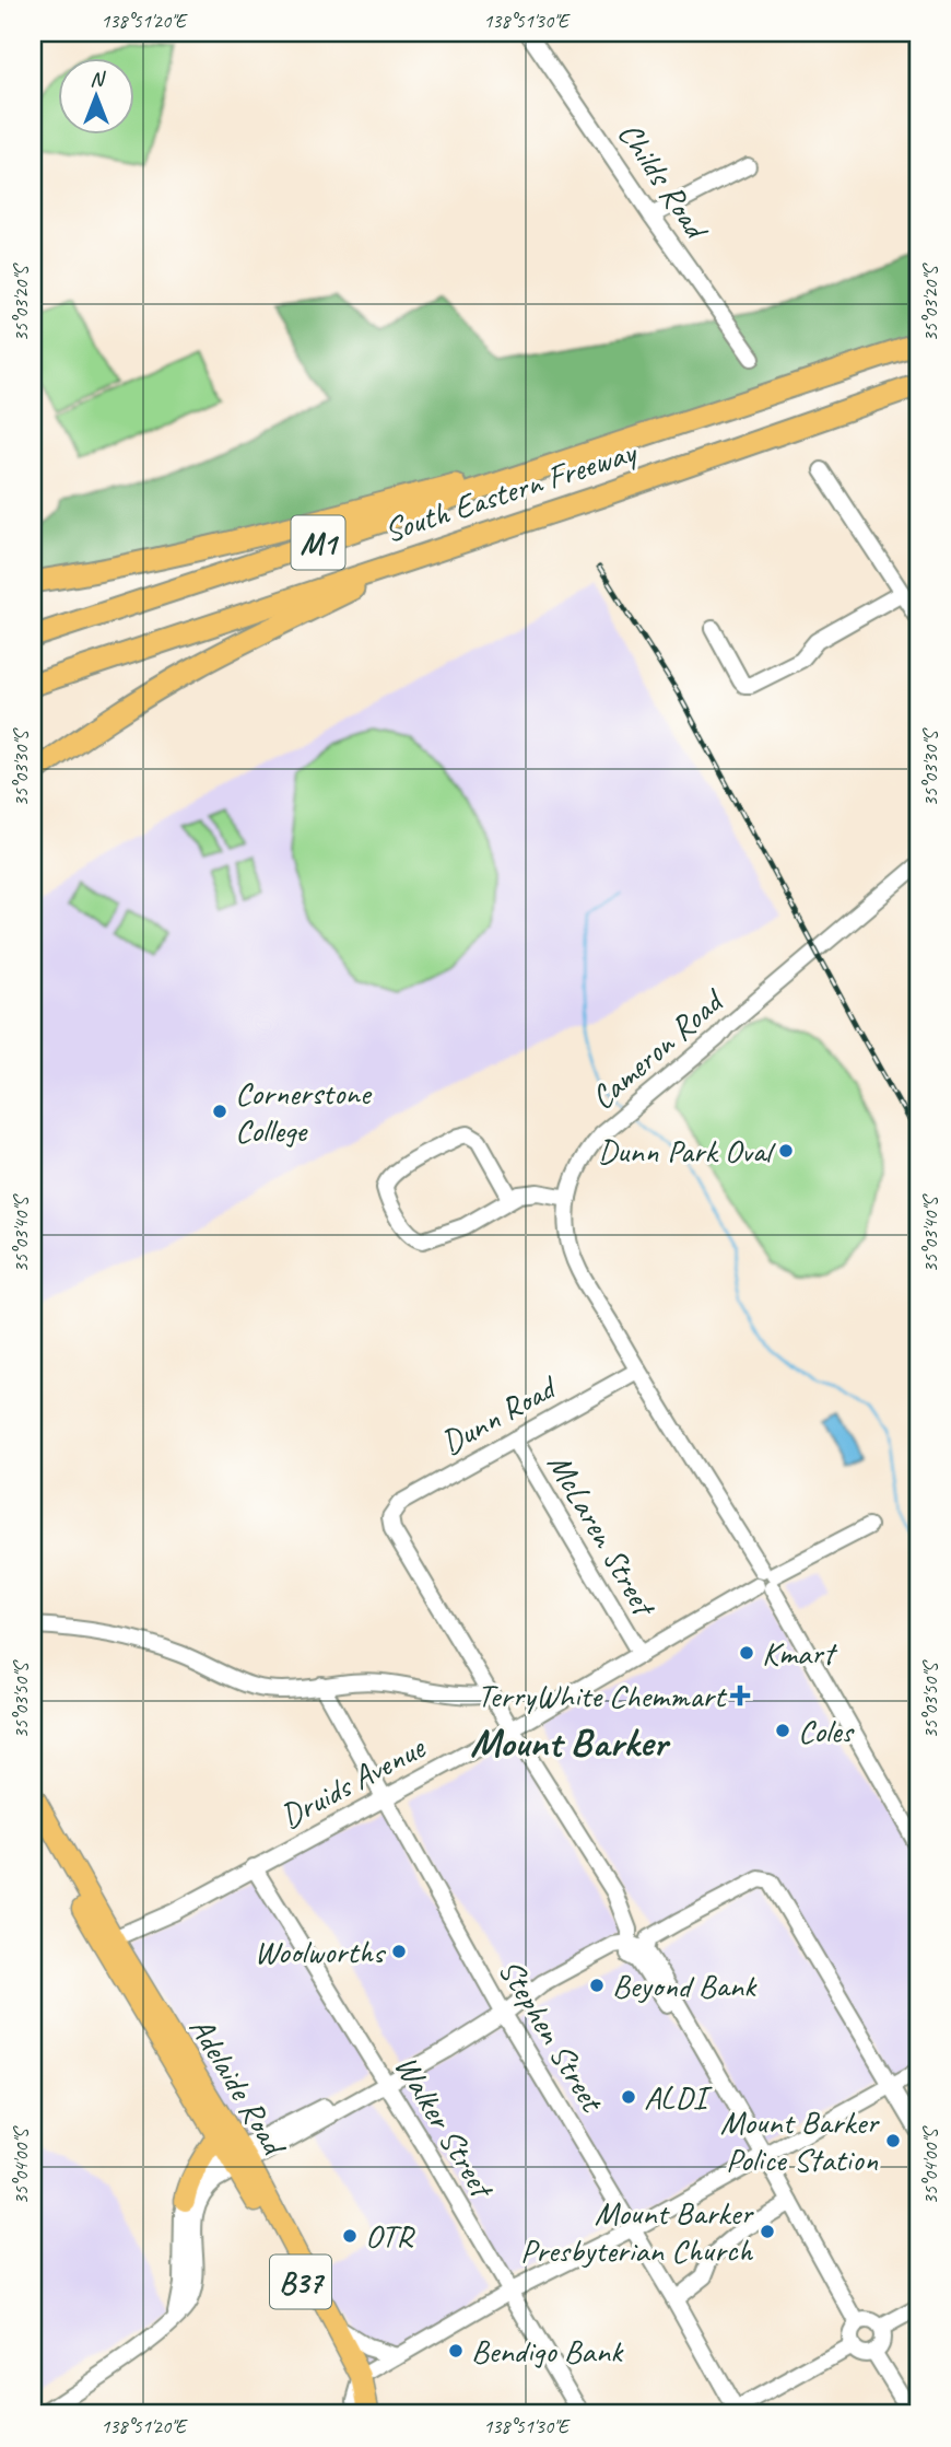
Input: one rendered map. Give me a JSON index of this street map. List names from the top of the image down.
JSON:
{
  "streets": {
    "highway": ["South Eastern Freeway", "M1"],
    "main road": ["Adelaide Road", "B37"],
    "street": [
      "Childs Road",
      "Cameron Road",
      "Dunn Road",
      "McLaren Street",
      "Druids Avenue",
      "Stephen Street",
      "Walker Street"
    ]
  },
  "crossings": [
    ["Cameron Road", "Dunn Road"],
    ["Cameron Road", "Druids Avenue"],
    ["Dunn Road", "McLaren Street"],
    ["McLaren Street", "Druids Avenue"],
    ["Druids Avenue", "Stephen Street"],
    ["Druids Avenue", "Adelaide Road"],
    ["Druids Avenue", "Walker Street"]
  ],
  "districts": ["Mount Barker"],
  "places": {
    "other": [
      "Cornerstone College",
      "Dunn Park Oval",
      "Kmart",
      "Coles",
      "Woolworths",
      "Beyond Bank",
      "ALDI",
      "Mount Barker Police Station",
      "Mount Barker Presbyterian Church",
      "OTR",
      "Bendigo Bank"
    ],
    "health": ["TerryWhite Chemmart"]
  },
  "north": "top",
  "coordinates": [
    "138°51'20\"E",
    "138°51'30\"E",
    "35°03'20\"S",
    "35°03'30\"S",
    "35°03'40\"S",
    "35°03'50\"S",
    "35°04'00\"S"
  ]
}
